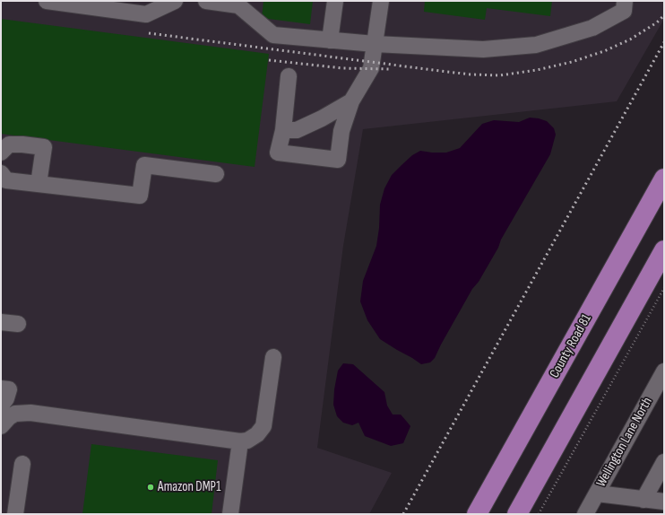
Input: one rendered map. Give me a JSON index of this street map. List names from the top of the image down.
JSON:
{
  "streets": {
    "highway": ["County Road 81"],
    "street": ["Wellington Lane North"]
  },
  "places": ["Amazon DMP1"]
}
